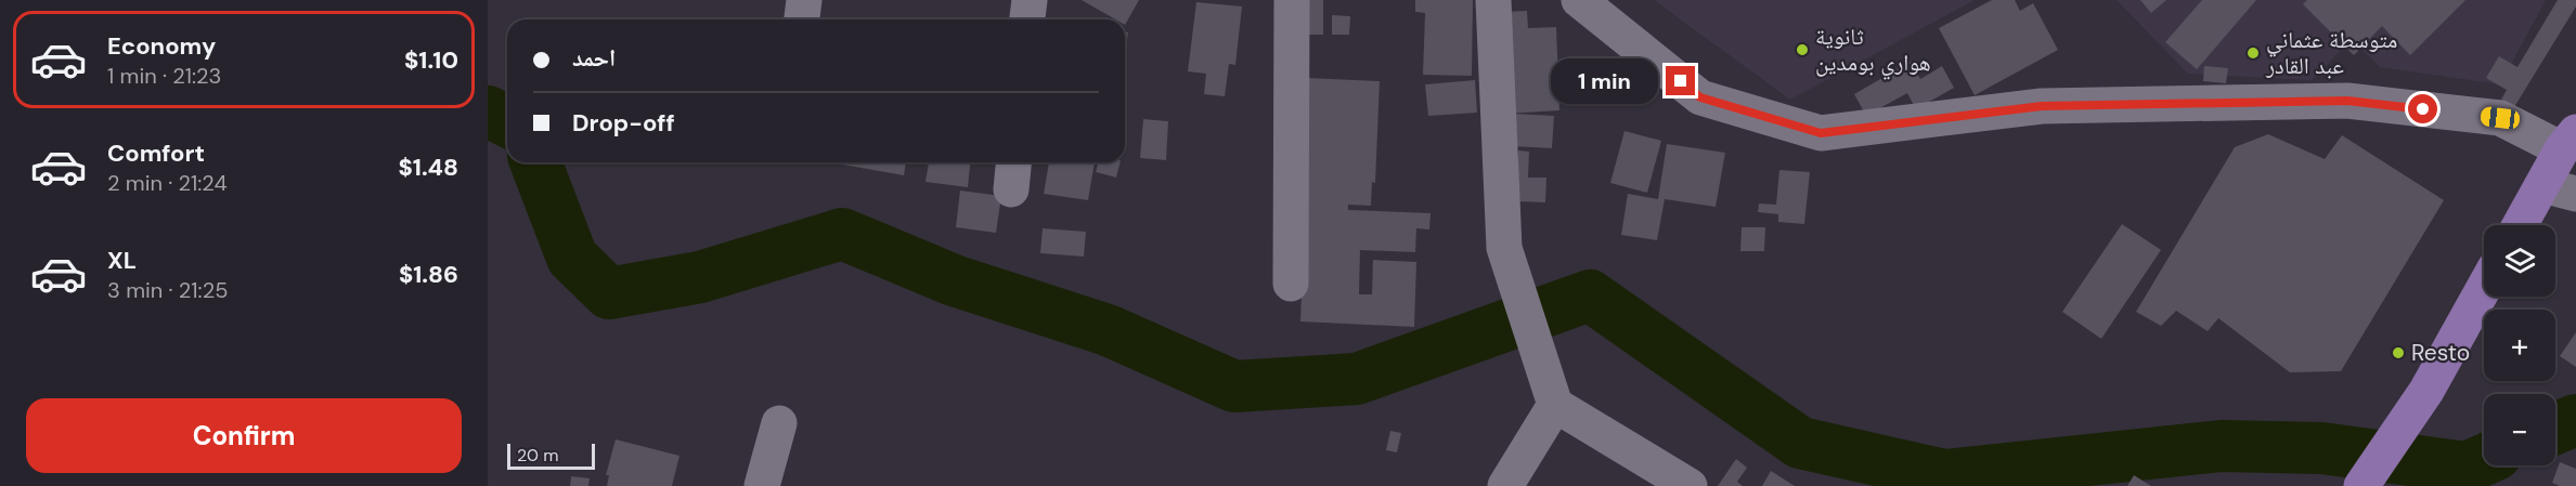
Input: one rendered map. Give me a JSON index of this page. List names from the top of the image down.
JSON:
{
  "places": ["ثانوية هواري بومدين", "متوسطة عثماني عبد القادر", "Resto"],
  "scale_bar": "20 m",
  "page": {
    "list": [
      {
        "name": "Economy",
        "note": "1 min · 21:23",
        "value": "$1.10"
      },
      {
        "name": "Comfort",
        "note": "2 min · 21:24",
        "value": "$1.48"
      },
      {
        "name": "XL",
        "note": "3 min · 21:25",
        "value": "$1.86"
      }
    ],
    "banner": ["احمد", "Drop-off"],
    "bubble": "1 min",
    "map_buttons": ["+", "−"],
    "buttons": "Confirm",
    "scale": "20 m"
  }
}
